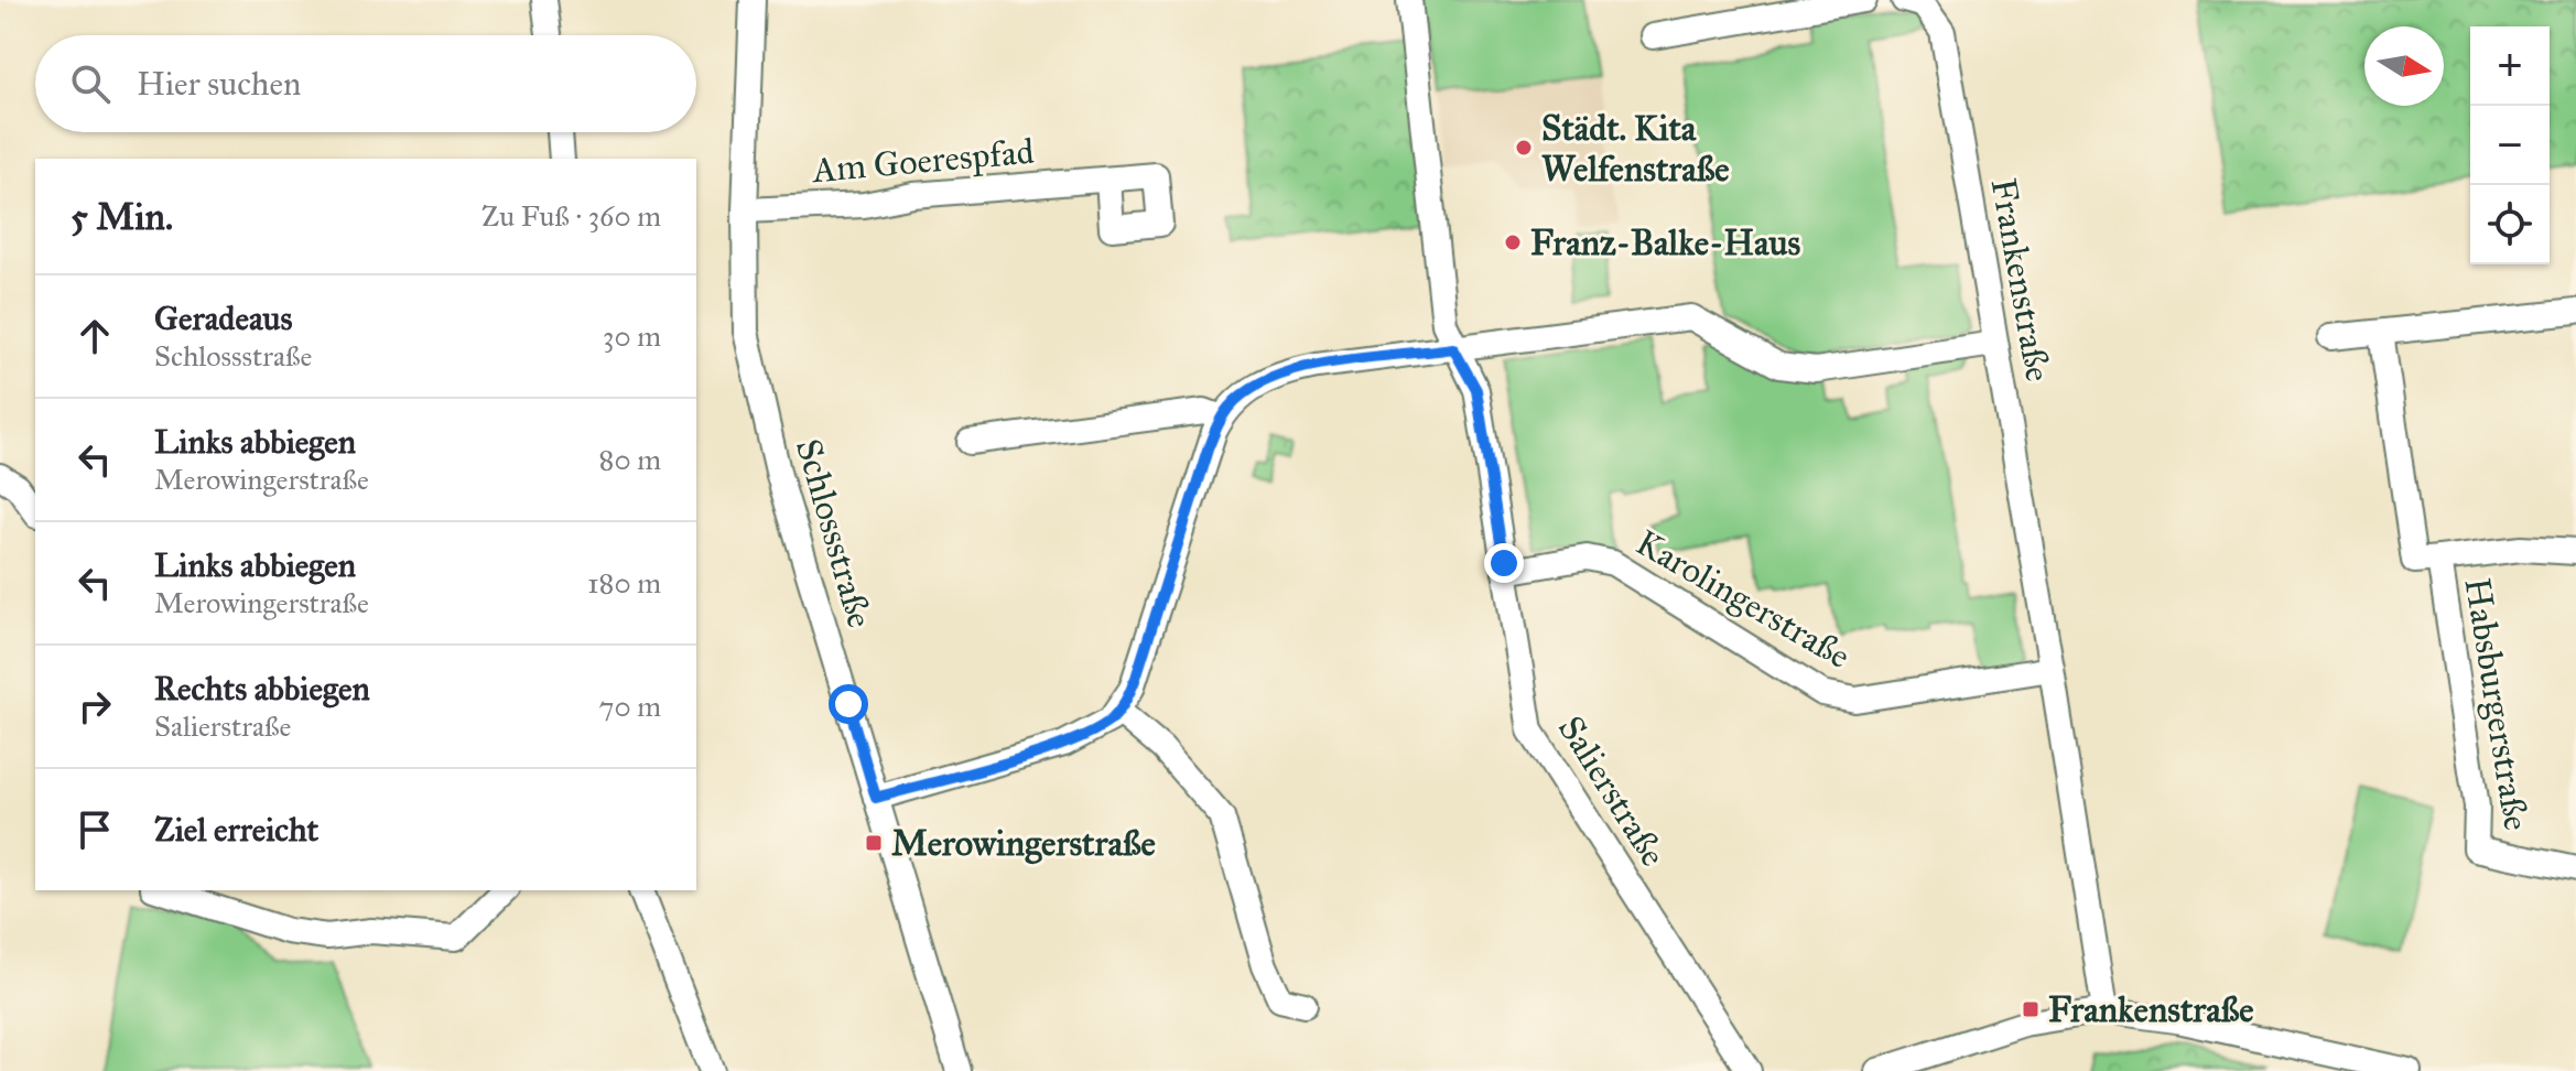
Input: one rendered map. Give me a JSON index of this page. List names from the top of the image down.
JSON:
{
  "streets": {
    "street": [
      "Am Goerespfad",
      "Frankenstraße",
      "Schlossstraße",
      "Karolingerstraße",
      "Habsburgerstraße",
      "Salierstraße"
    ]
  },
  "crossings": [
    ["Am Goerespfad", "Schlossstraße"],
    ["Frankenstraße", "Karolingerstraße"],
    ["Karolingerstraße", "Salierstraße"]
  ],
  "places": {
    "other": ["Städt. Kita Welfenstraße", "Franz-Balke-Haus"],
    "transit": ["Merowingerstraße", "Frankenstraße"]
  },
  "north": "right",
  "page": {
    "map_buttons": ["+", "−"],
    "search": "Hier suchen",
    "heading": ["5 Min.", "Zu Fuß · 360 m"],
    "list": [
      ["Geradeaus", "Schlossstraße", "30 m"],
      ["Links abbiegen", "Merowingerstraße", "80 m"],
      ["Links abbiegen", "Merowingerstraße", "180 m"],
      ["Rechts abbiegen", "Salierstraße", "70 m"],
      "Ziel erreicht"
    ]
  }
}
